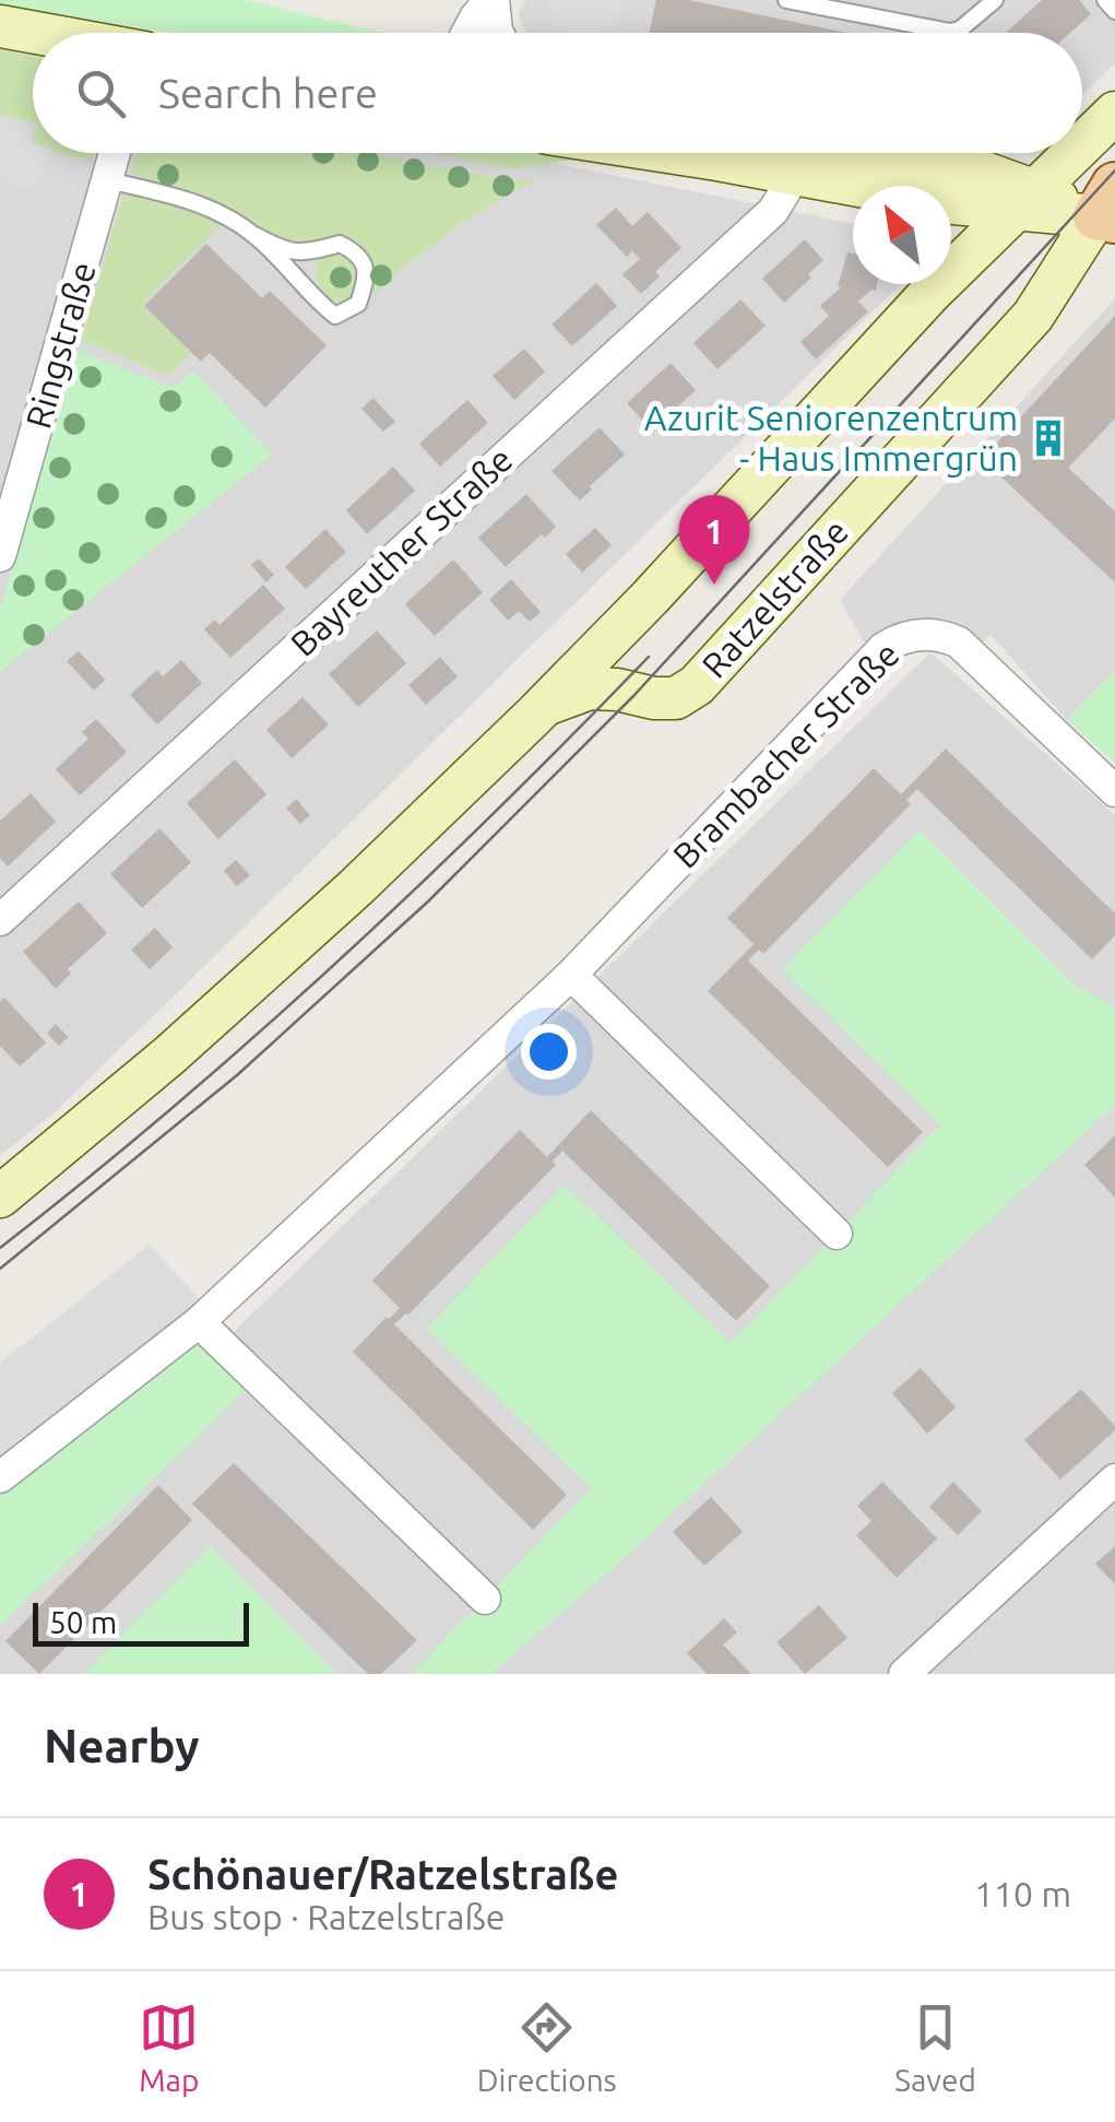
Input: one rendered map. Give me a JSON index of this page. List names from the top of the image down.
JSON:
{
  "streets": {
    "main road": ["Ratzelstraße"],
    "street": ["Ringstraße", "Bayreuther Straße", "Brambacher Straße"]
  },
  "places": {
    "building": ["Azurit Seniorenzentrum - Haus Immergrün"]
  },
  "scale_bar": "50 m",
  "north": "top left",
  "page": {
    "search": "Search here",
    "pins": "1",
    "scale": "50 m",
    "heading": "Nearby",
    "list": [
      {
        "mark": "1",
        "name": "Schönauer/Ratzelstraße",
        "note": "Bus stop · Ratzelstraße",
        "value": "110 m"
      }
    ],
    "nav": ["Map", "Directions", "Saved"]
  }
}
